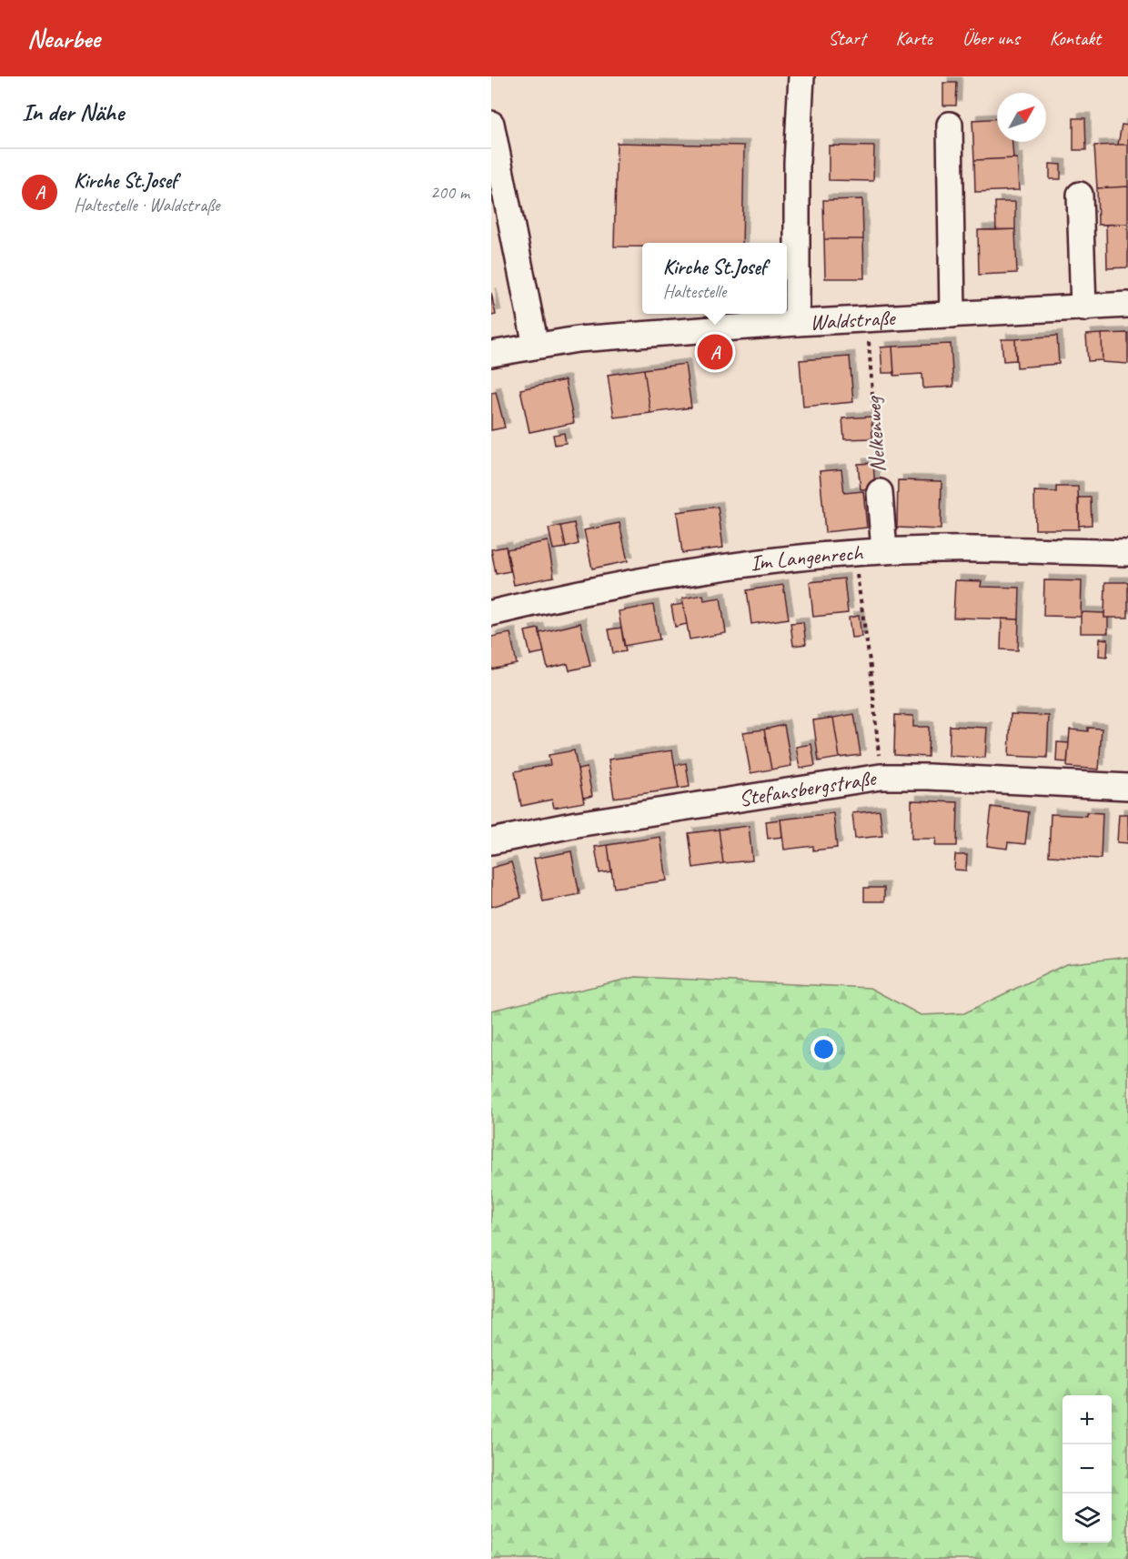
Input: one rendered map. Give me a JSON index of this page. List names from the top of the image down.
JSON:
{
  "streets": {
    "street": [
      "Waldstraße",
      "Nelkenweg",
      "Im Langenrech",
      "Stefansbergstraße"
    ]
  },
  "crossings": [
    ["Waldstraße", "Nelkenweg"],
    ["Nelkenweg", "Im Langenrech"]
  ],
  "north": "top right",
  "page": {
    "header": "Nearbee",
    "nav": [
      "Start",
      "Karte",
      "Über uns",
      "Kontakt"
    ],
    "heading": "In der Nähe",
    "list": [
      {
        "mark": "A",
        "name": "Kirche St.Josef",
        "note": "Haltestelle · Waldstraße",
        "value": "200 m"
      }
    ],
    "popup": ["Kirche St.Josef", "Haltestelle"],
    "pins": "A",
    "map_buttons": ["+", "−"]
  }
}
